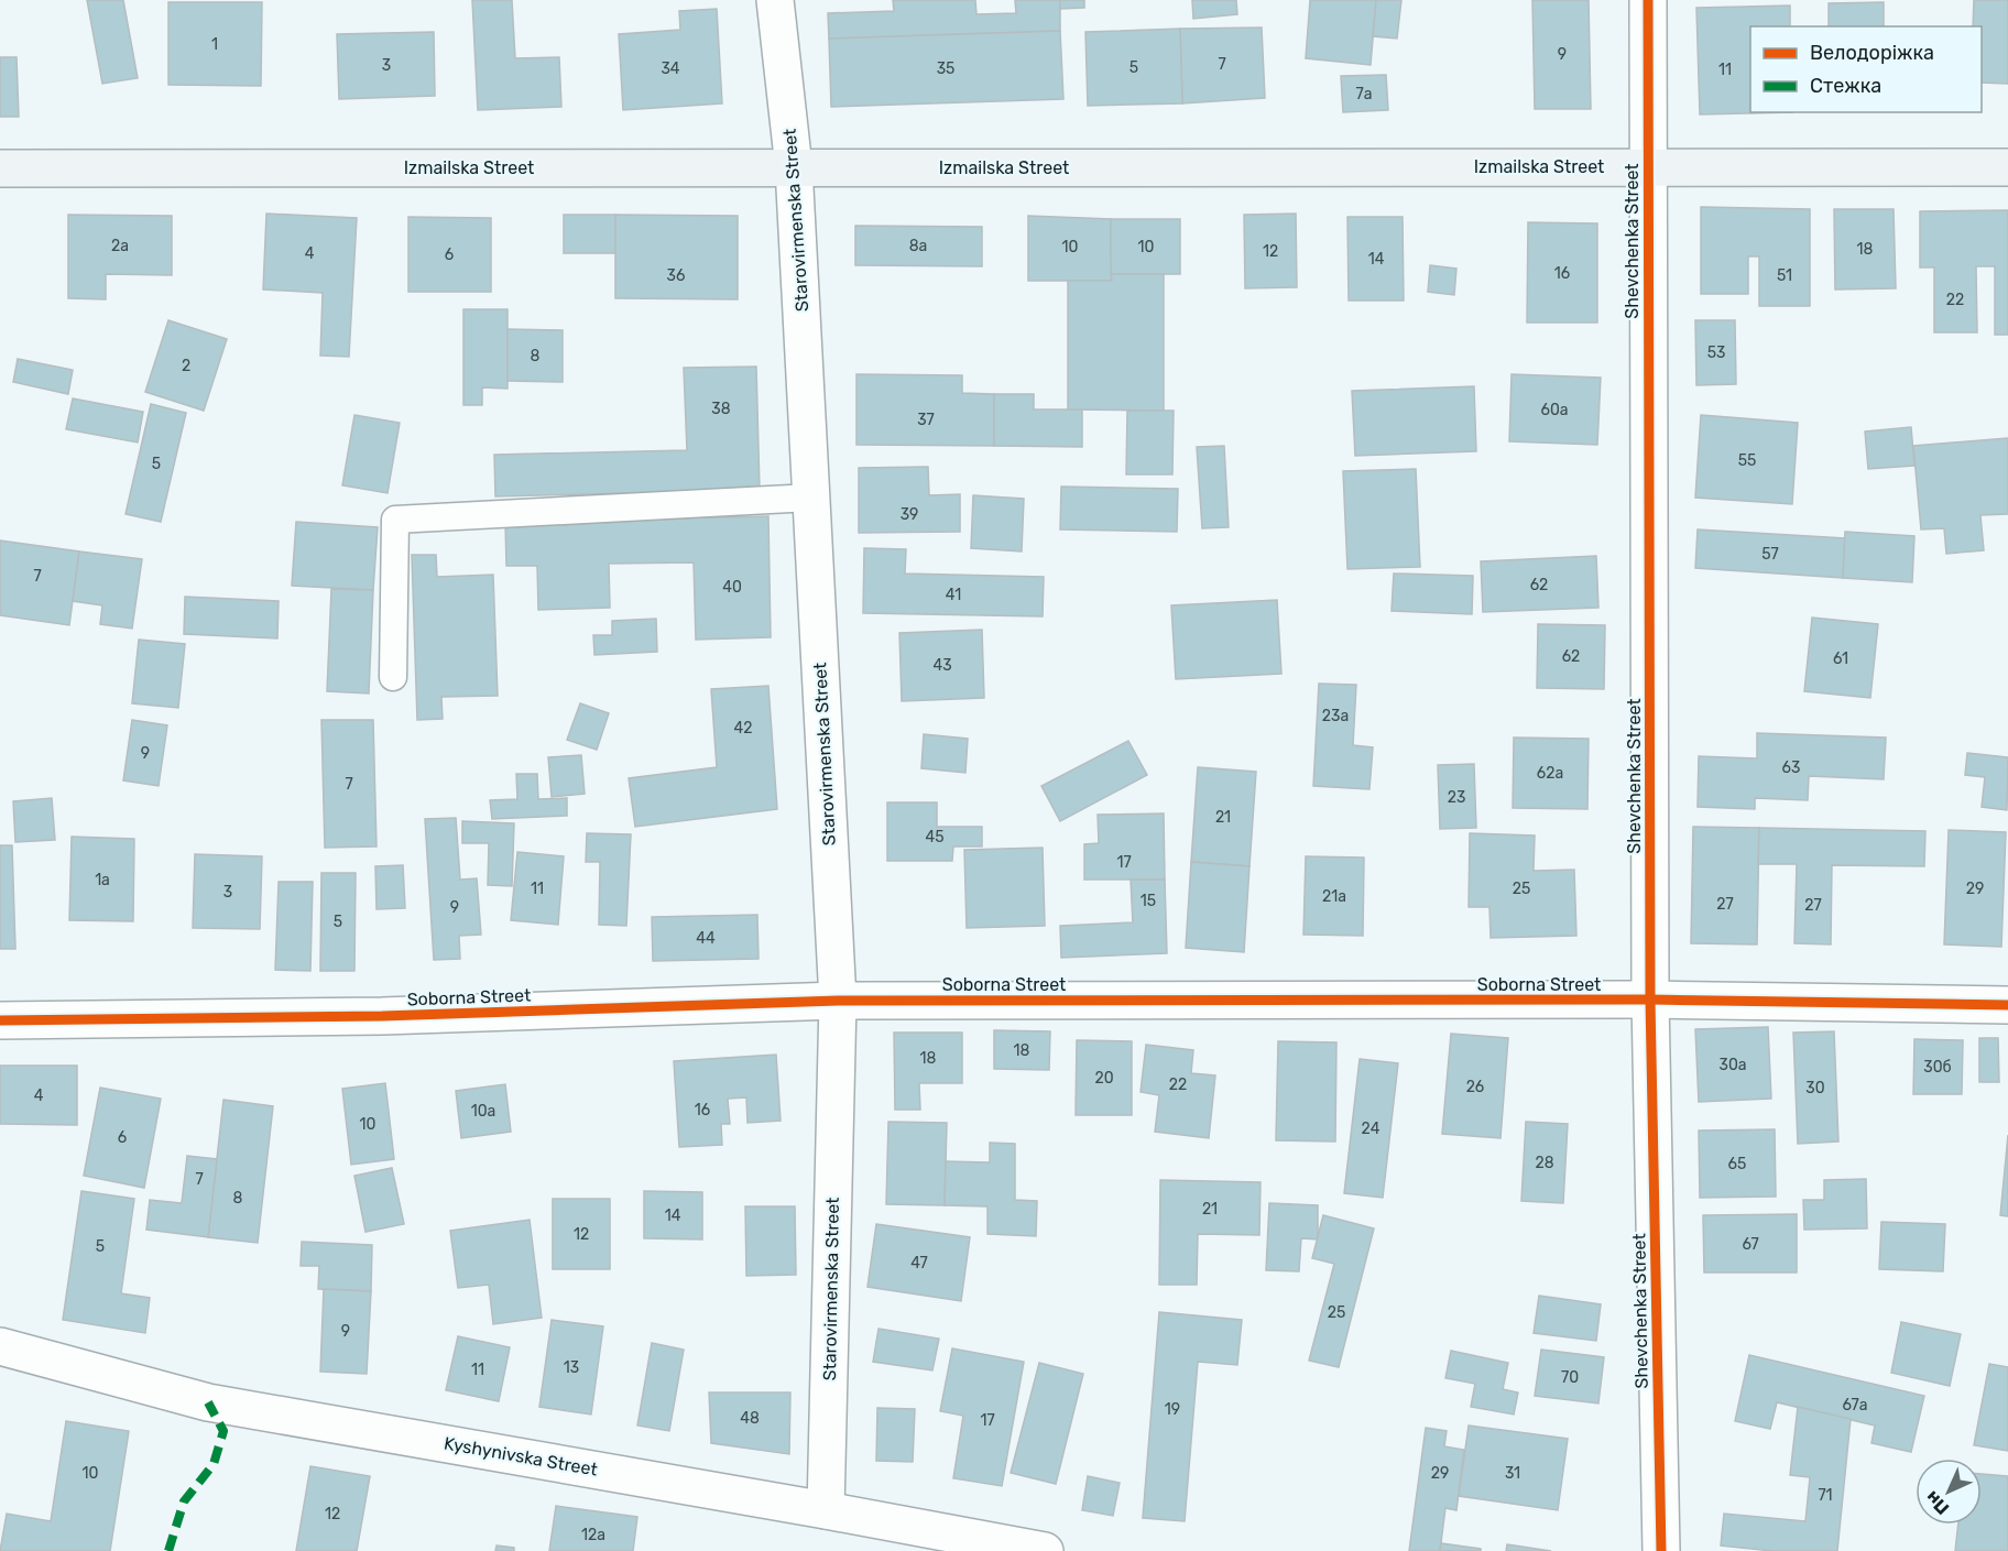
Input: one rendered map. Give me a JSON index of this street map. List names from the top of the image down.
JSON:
{
  "streets": {
    "main road": ["Izmailska Street"],
    "street": [
      "Starovirmenska Street",
      "Shevchenka Street",
      "Soborna Street",
      "Kyshynivska Street"
    ]
  },
  "crossings": [
    ["Izmailska Street", "Starovirmenska Street"],
    ["Izmailska Street", "Shevchenka Street"],
    ["Starovirmenska Street", "Soborna Street"],
    ["Starovirmenska Street", "Kyshynivska Street"],
    ["Shevchenka Street", "Soborna Street"]
  ],
  "house_numbers": [
    "1",
    "9",
    "7",
    "3",
    "5",
    "34",
    "35",
    "11",
    "7а",
    "2а",
    "8а",
    "10",
    "10",
    "18",
    "12",
    "4",
    "6",
    "14",
    "16",
    "36",
    "51",
    "22",
    "53",
    "8",
    "2",
    "38",
    "60а",
    "37",
    "55",
    "5",
    "39",
    "57",
    "7",
    "62",
    "40",
    "41",
    "62",
    "61",
    "43",
    "23а",
    "42",
    "9",
    "63",
    "62а",
    "7",
    "23",
    "21",
    "45",
    "17",
    "1а",
    "11",
    "25",
    "29",
    "3",
    "21а",
    "15",
    "27",
    "27",
    "9",
    "5",
    "44",
    "18",
    "18",
    "30а",
    "30б",
    "20",
    "22",
    "26",
    "30",
    "4",
    "16",
    "10а",
    "10",
    "24",
    "6",
    "28",
    "65",
    "7",
    "8",
    "21",
    "14",
    "12",
    "67",
    "5",
    "47",
    "25",
    "9",
    "13",
    "11",
    "70",
    "67а",
    "19",
    "48",
    "17",
    "10",
    "29",
    "31",
    "71",
    "12",
    "12а"
  ],
  "legend": ["Велодоріжка", "Стежка"],
  "north": "bottom left"
}
